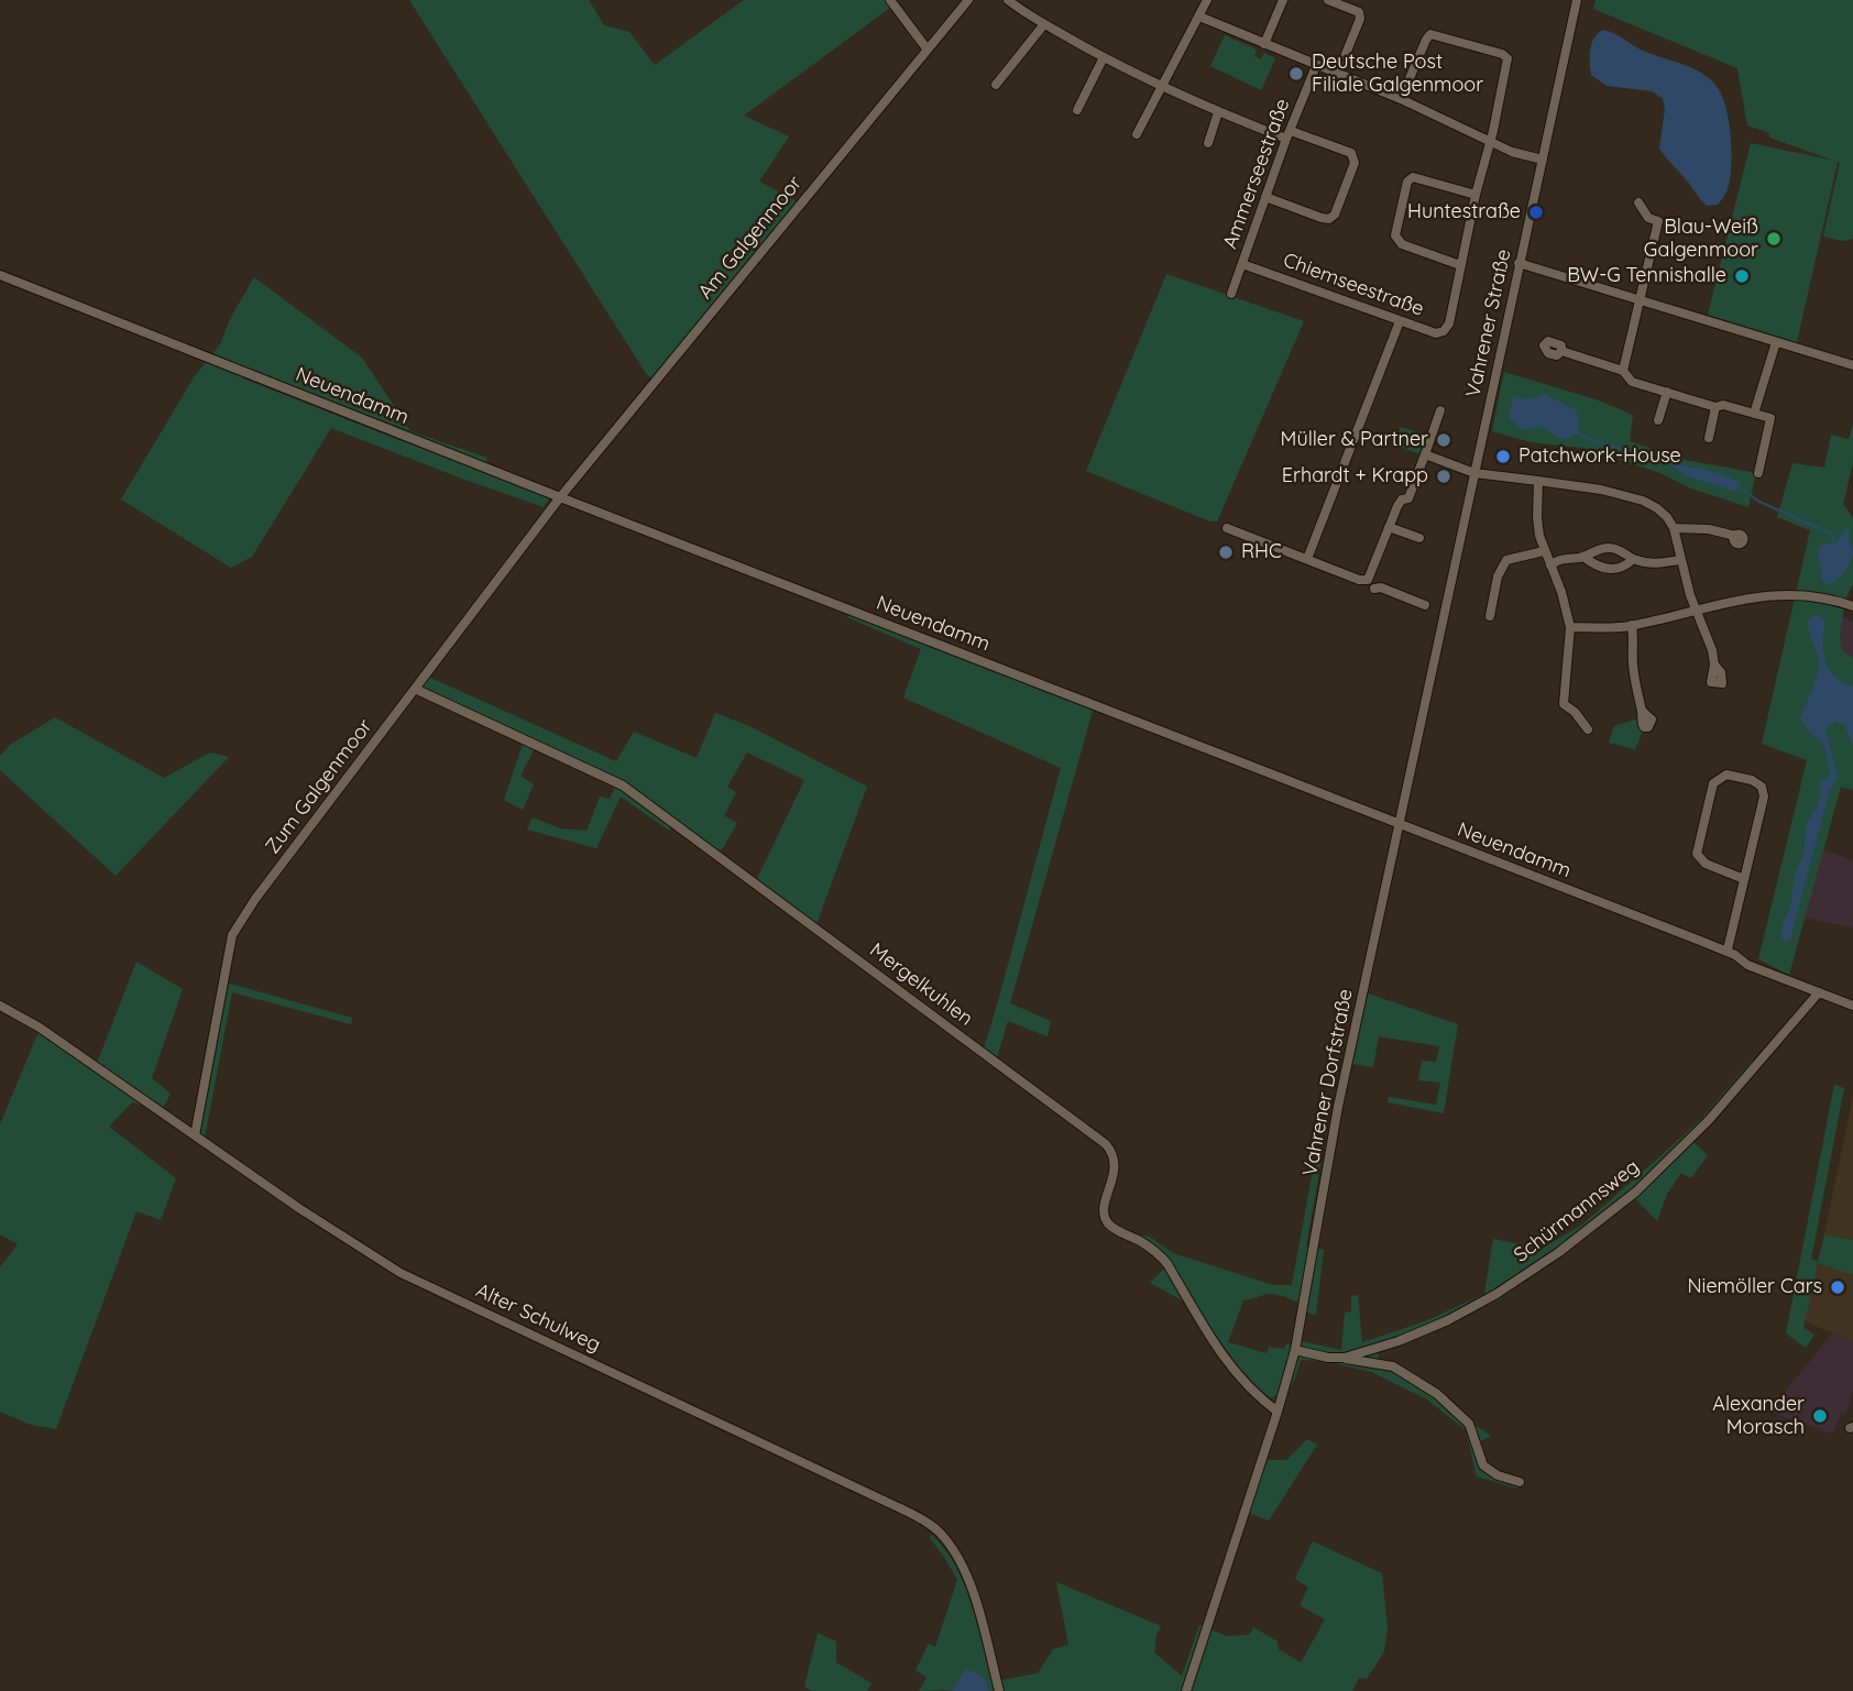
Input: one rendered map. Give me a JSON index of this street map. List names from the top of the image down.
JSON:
{
  "streets": {
    "street": [
      "Ammerseestraße",
      "Am Galgenmoor",
      "Chiemseestraße",
      "Vahrener Straße",
      "Neuendamm",
      "Zum Galgenmoor",
      "Mergelkuhlen",
      "Vahrener Dorfstraße",
      "Schürmannsweg",
      "Alter Schulweg"
    ]
  },
  "crossings": [
    ["Ammerseestraße", "Chiemseestraße"],
    ["Am Galgenmoor", "Neuendamm"],
    ["Am Galgenmoor", "Zum Galgenmoor"],
    ["Vahrener Straße", "Vahrener Dorfstraße"],
    ["Neuendamm", "Zum Galgenmoor"],
    ["Neuendamm", "Vahrener Dorfstraße"],
    ["Neuendamm", "Schürmannsweg"],
    ["Zum Galgenmoor", "Mergelkuhlen"],
    ["Zum Galgenmoor", "Alter Schulweg"],
    ["Mergelkuhlen", "Vahrener Dorfstraße"],
    ["Vahrener Dorfstraße", "Schürmannsweg"]
  ],
  "places": [
    "Deutsche Post Filiale Galgenmoor",
    "Huntestraße",
    "Blau-Weiß Galgenmoor",
    "BW-G Tennishalle",
    "Müller & Partner",
    "Patchwork-House",
    "Erhardt + Krapp",
    "RHC",
    "Niemöller Cars",
    "Alexander Morasch"
  ]
}
